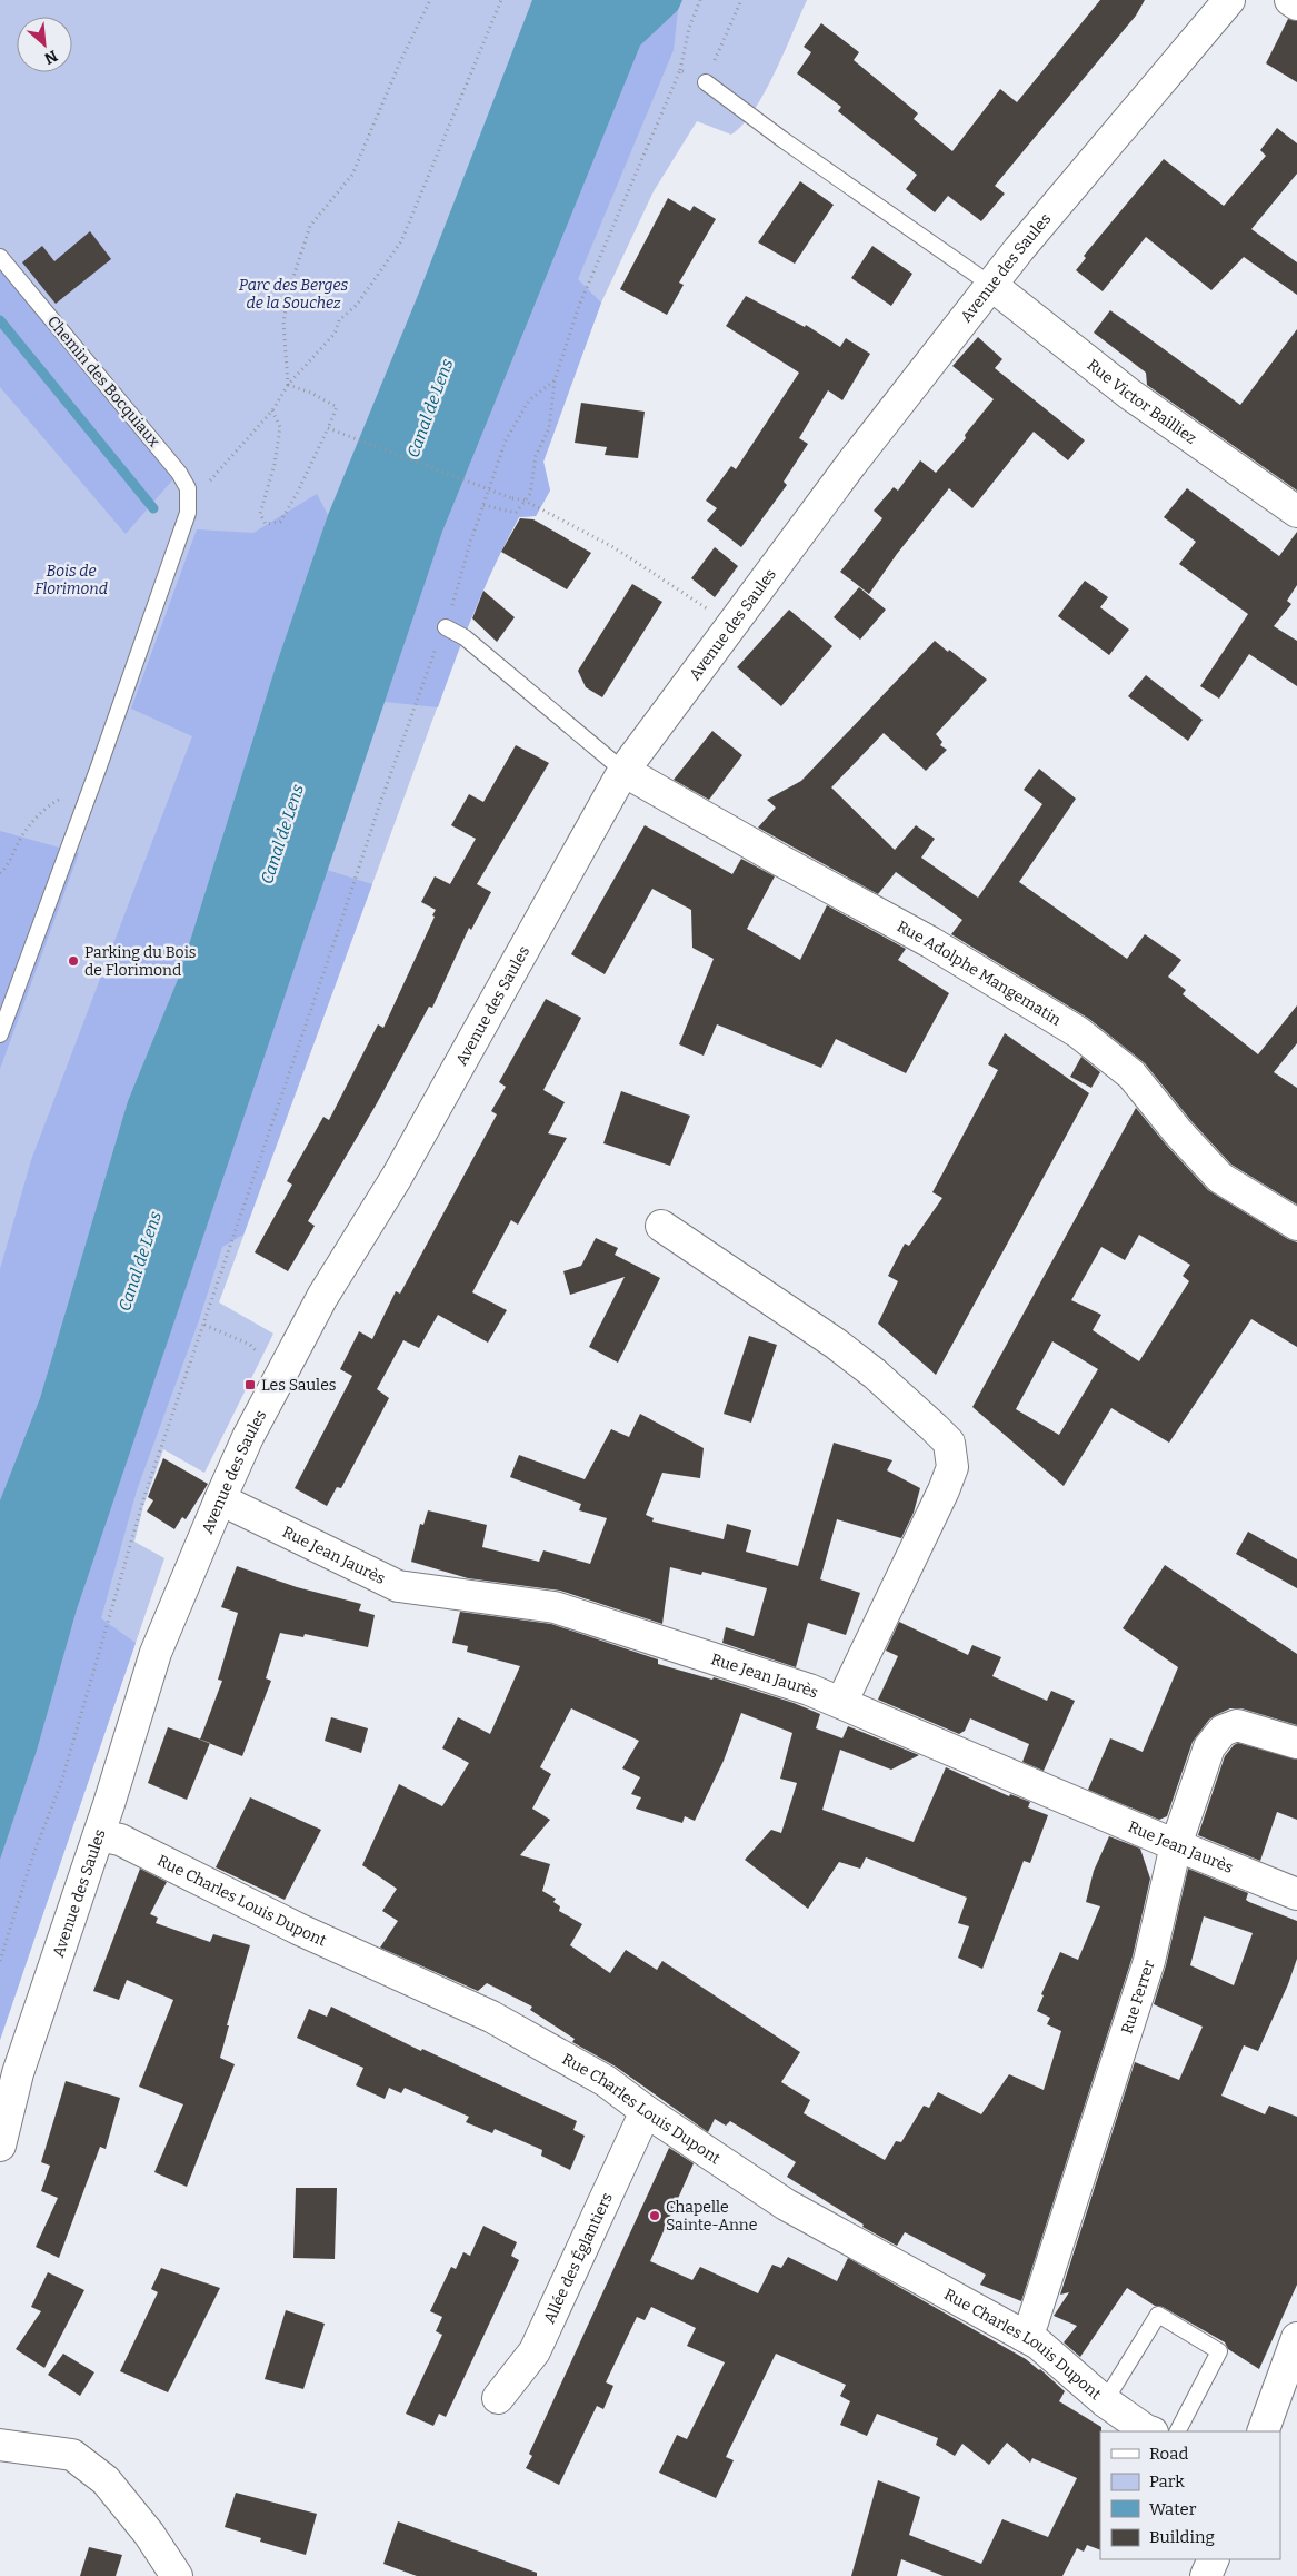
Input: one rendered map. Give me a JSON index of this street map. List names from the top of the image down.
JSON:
{
  "streets": {
    "street": [
      "Avenue des Saules",
      "Rue Victor Bailliez",
      "Rue Adolphe Mangematin",
      "Rue Jean Jaurès",
      "Rue Charles Louis Dupont",
      "Rue Ferrer",
      "Allée des Églantiers"
    ],
    "lane": ["Chemin des Bocquiaux"]
  },
  "crossings": [
    ["Avenue des Saules", "Rue Victor Bailliez"],
    ["Avenue des Saules", "Rue Adolphe Mangematin"],
    ["Avenue des Saules", "Rue Jean Jaurès"],
    ["Avenue des Saules", "Rue Charles Louis Dupont"],
    ["Rue Jean Jaurès", "Rue Ferrer"],
    ["Rue Charles Louis Dupont", "Rue Ferrer"],
    ["Rue Charles Louis Dupont", "Allée des Églantiers"]
  ],
  "water": ["Canal de Lens"],
  "parks": ["Parc des Berges de la Souchez", "Bois de Florimond"],
  "places": {
    "other": ["Parking du Bois de Florimond", "Chapelle Sainte-Anne"],
    "transit": ["Les Saules"]
  },
  "legend": [
    "Road",
    "Park",
    "Water",
    "Building"
  ],
  "north": "bottom right"
}
